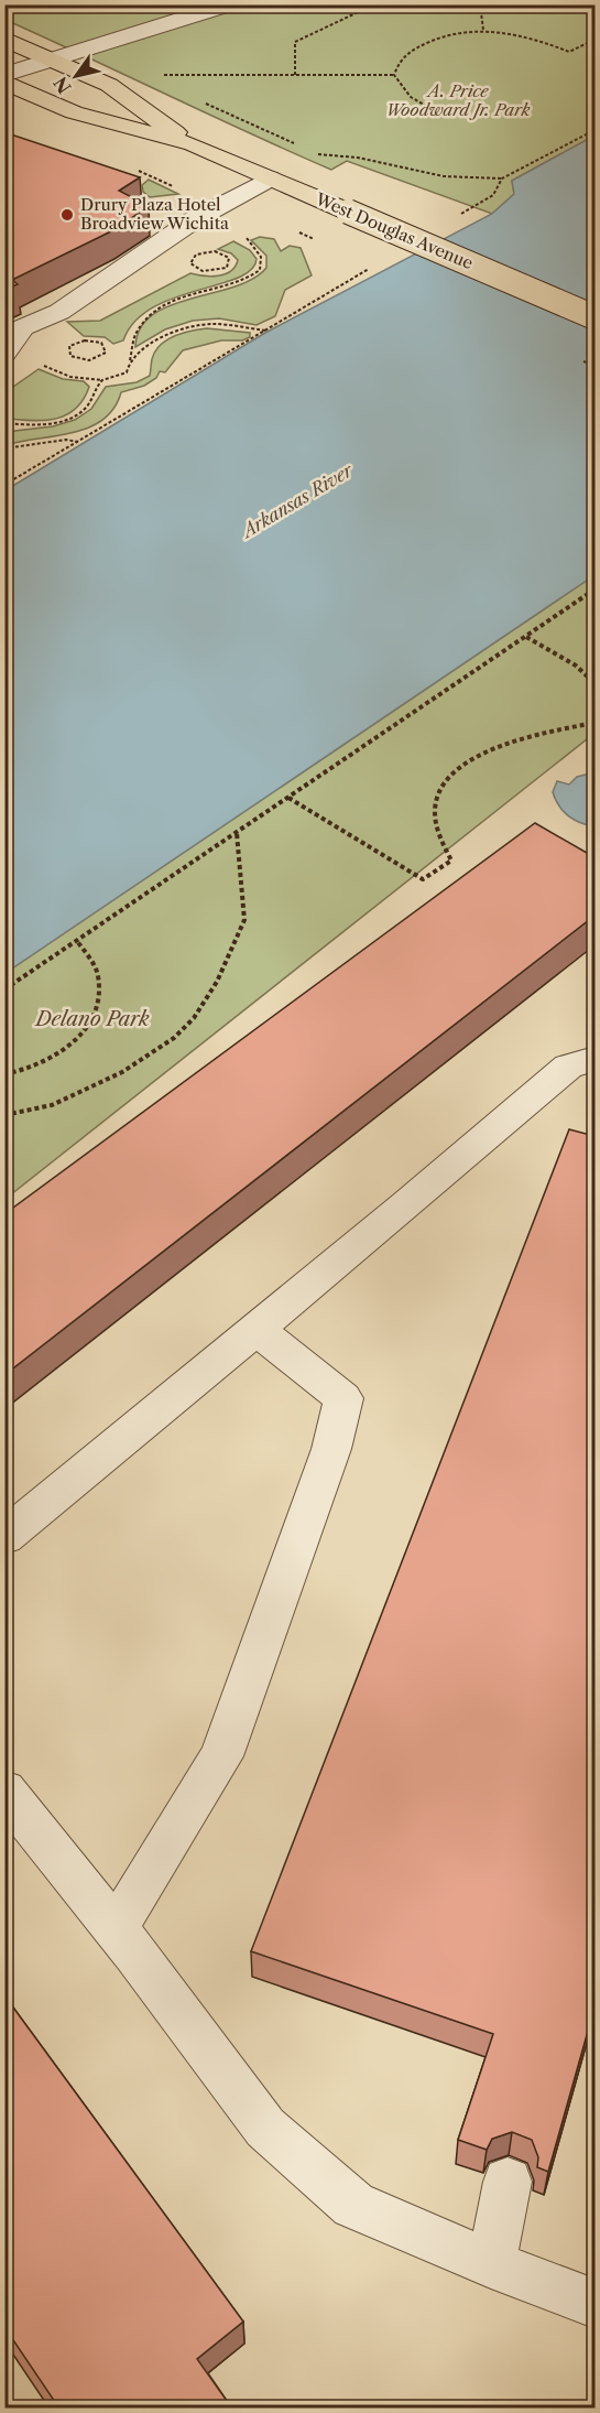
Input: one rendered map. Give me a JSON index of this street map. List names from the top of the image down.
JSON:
{
  "streets": {
    "main road": ["West Douglas Avenue"]
  },
  "water": ["Arkansas River"],
  "parks": ["A. Price Woodward Jr. Park", "Delano Park"],
  "places": ["Drury Plaza Hotel Broadview Wichita"],
  "north": "bottom left"
}
